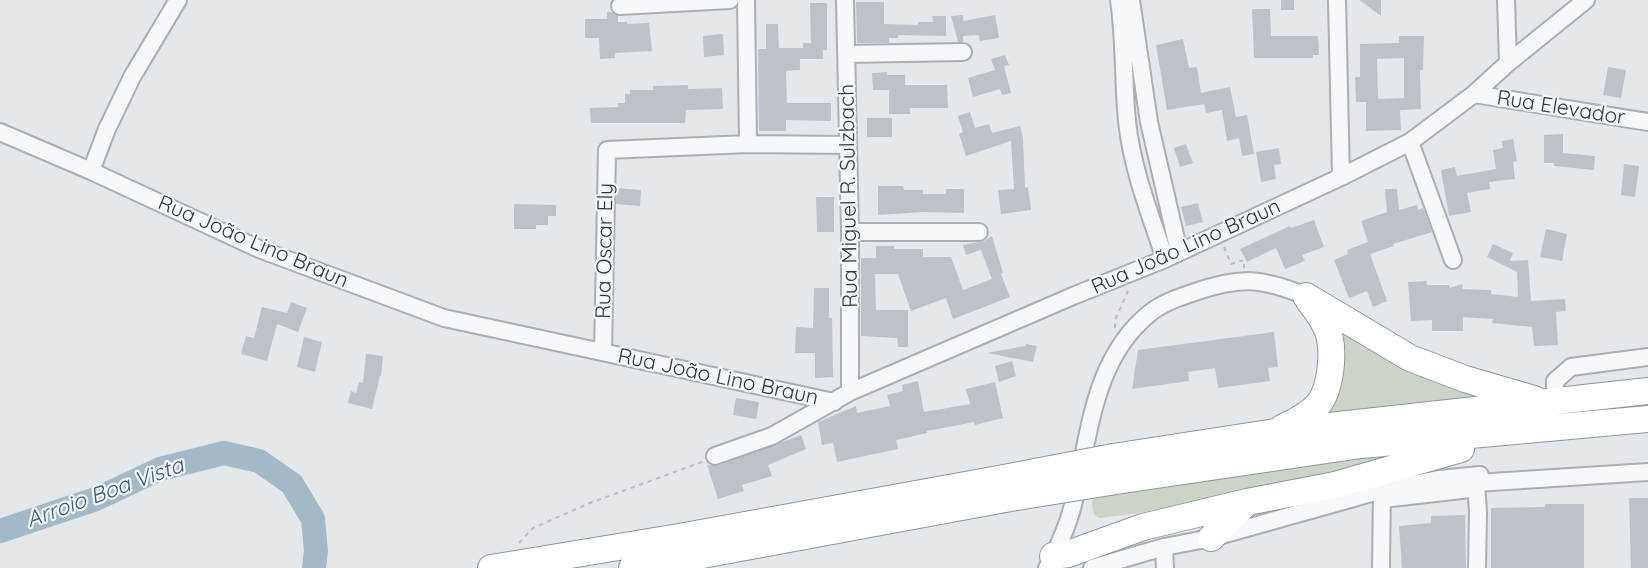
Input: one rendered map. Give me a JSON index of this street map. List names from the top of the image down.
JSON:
{
  "streets": {
    "street": [
      "Rua Elevador",
      "Rua Miguel R. Sulzbach",
      "Rua João Lino Braun",
      "Rua Oscar Ely"
    ]
  },
  "crossings": [
    ["Rua Elevador", "Rua João Lino Braun"],
    ["Rua Miguel R. Sulzbach", "Rua João Lino Braun"],
    ["Rua João Lino Braun", "Rua Oscar Ely"]
  ],
  "water": ["Arroio Boa Vista"]
}
